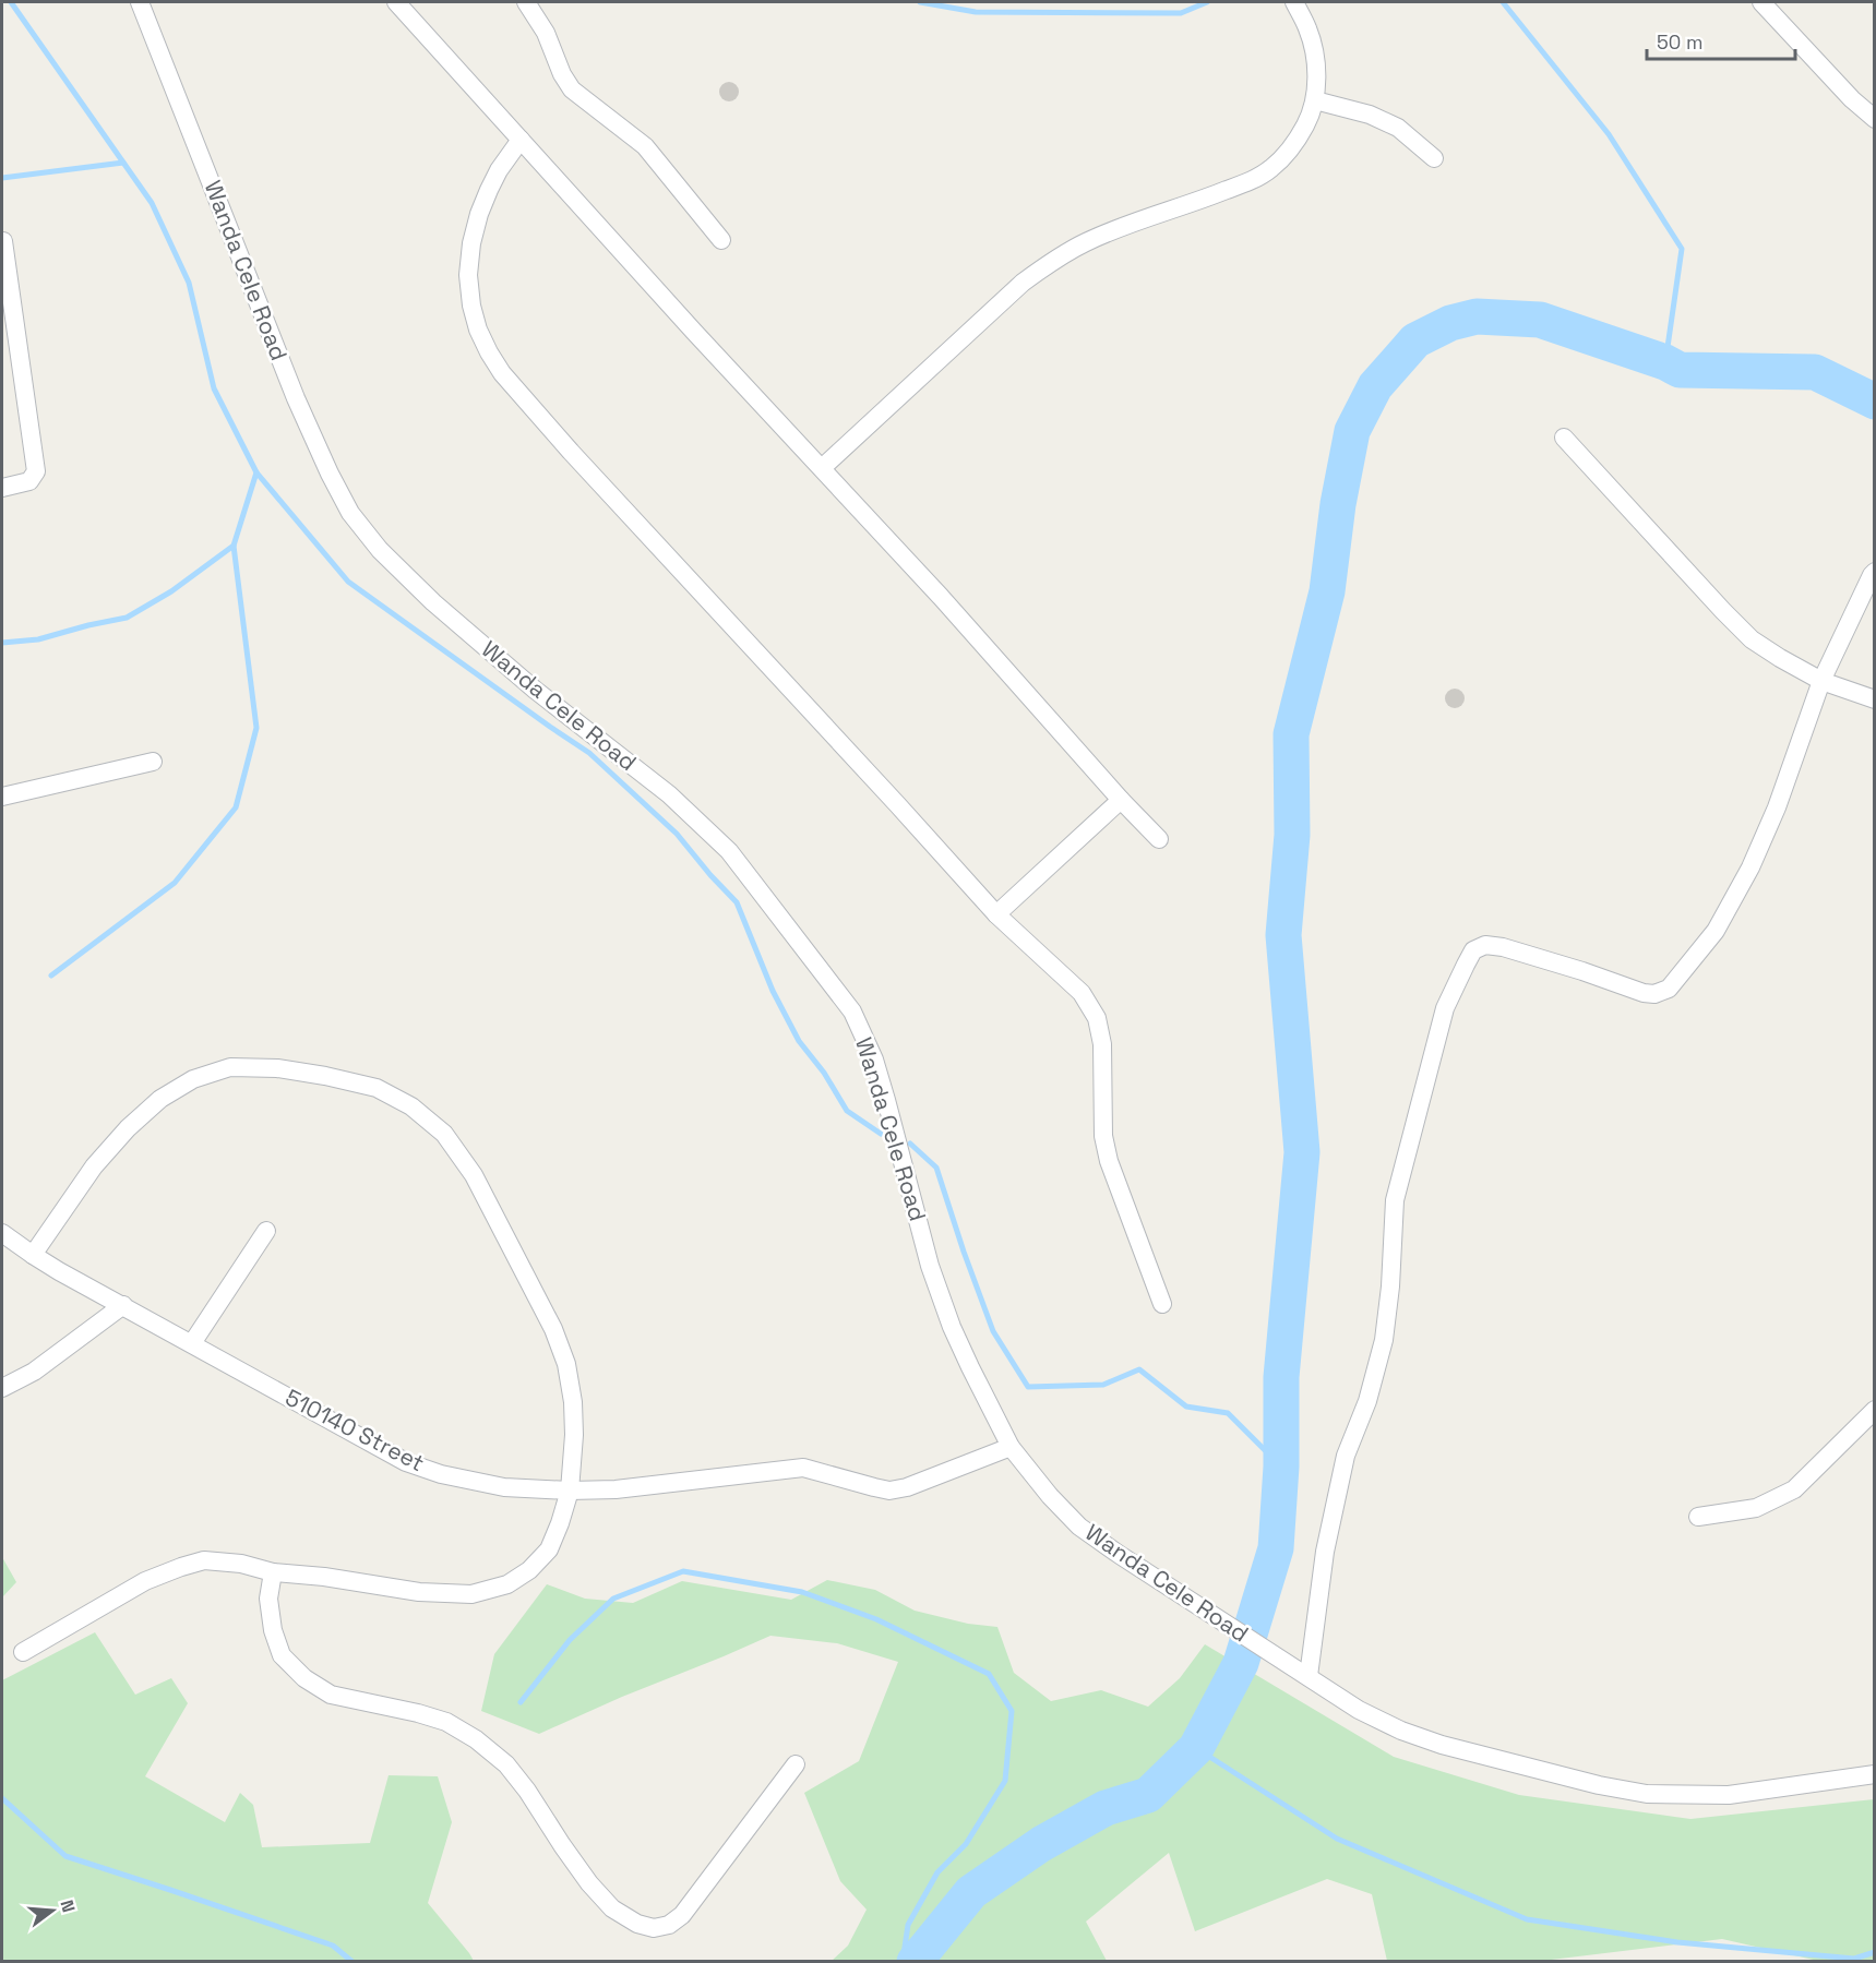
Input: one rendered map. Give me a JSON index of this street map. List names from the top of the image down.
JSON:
{
  "streets": {
    "street": ["Wanda Cele Road", "510140 Street"]
  },
  "crossings": [
    ["Wanda Cele Road", "510140 Street"]
  ],
  "scale_bar": "50 m",
  "north": "right"
}
